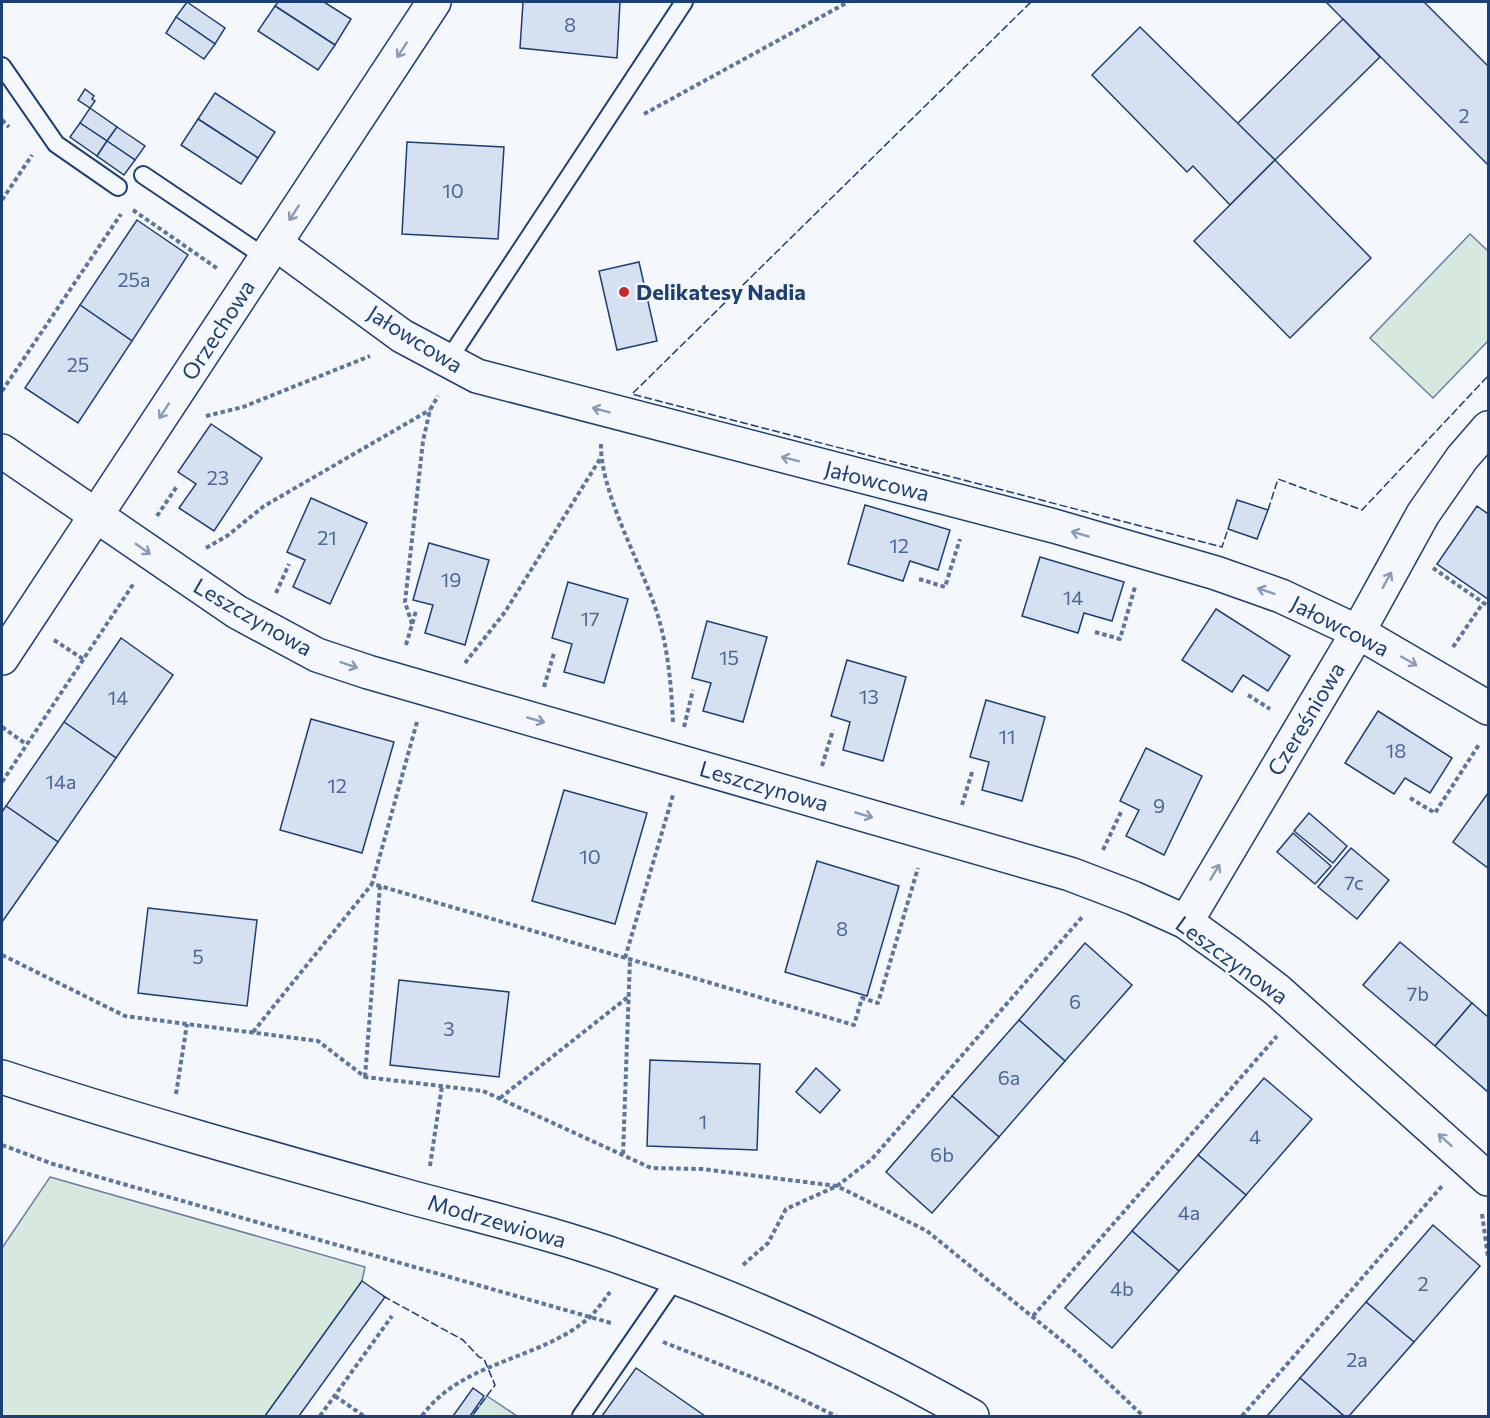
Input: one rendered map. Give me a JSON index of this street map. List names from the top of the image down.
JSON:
{
  "streets": {
    "street": [
      "Orzechowa",
      "Jałowcowa",
      "Leszczynowa",
      "Czereśniowa",
      "Modrzewiowa"
    ]
  },
  "crossings": [
    ["Orzechowa", "Jałowcowa"],
    ["Orzechowa", "Leszczynowa"],
    ["Jałowcowa", "Czereśniowa"],
    ["Leszczynowa", "Czereśniowa"]
  ],
  "one_way": ["Orzechowa", "Czereśniowa"],
  "places": ["Delikatesy Nadia"],
  "house_numbers": [
    "8",
    "2",
    "10",
    "25a",
    "25",
    "23",
    "21",
    "12",
    "19",
    "14",
    "17",
    "15",
    "13",
    "14",
    "11",
    "18",
    "14a",
    "12",
    "9",
    "10",
    "7c",
    "8",
    "5",
    "7b",
    "6",
    "3",
    "6a",
    "1",
    "4",
    "6b",
    "4a",
    "2",
    "4b",
    "2a"
  ]
}
